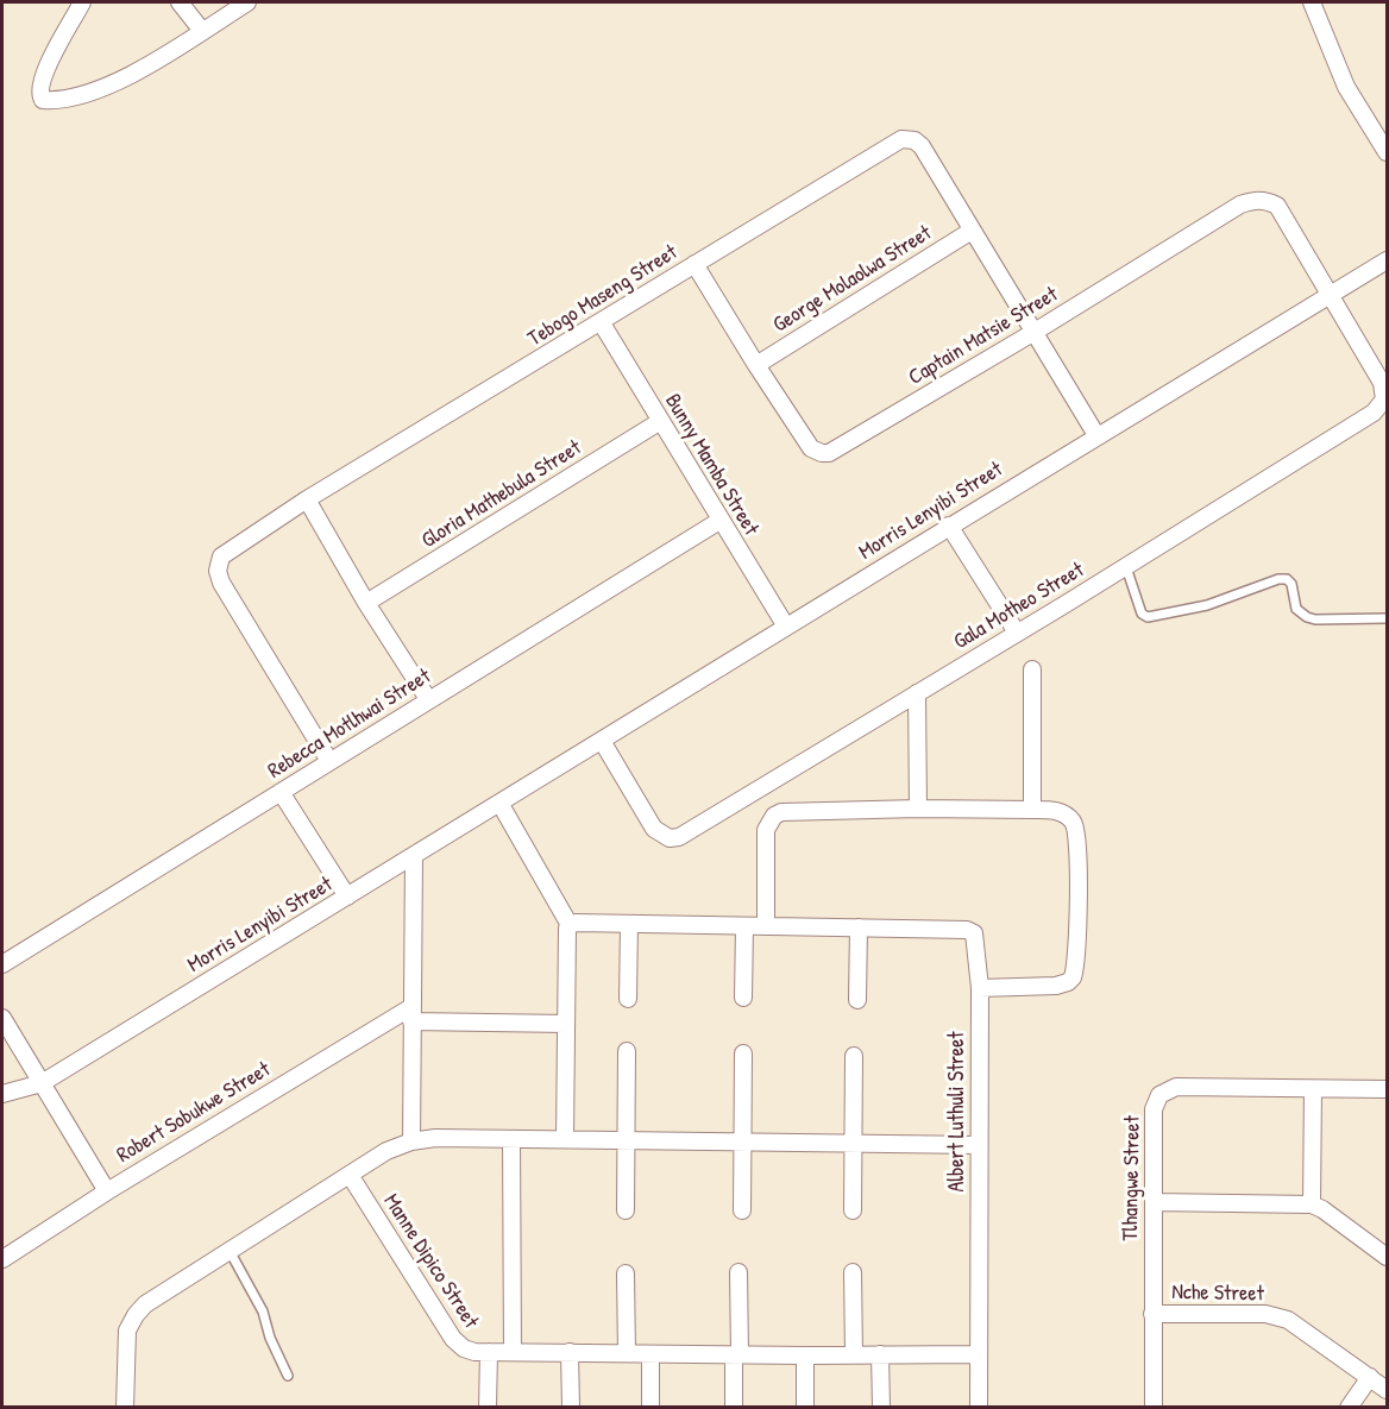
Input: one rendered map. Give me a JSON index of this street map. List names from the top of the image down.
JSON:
{
  "streets": {
    "street": [
      "George Molaolwa Street",
      "Tebogo Maseng Street",
      "Captain Matsie Street",
      "Bunny Mamba Street",
      "Gloria Mathebula Street",
      "Morris Lenyibi Street",
      "Gala Motheo Street",
      "Rebecca Motlhwai Street",
      "Albert Luthuli Street",
      "Robert Sobukwe Street",
      "Tlhangwe Street",
      "Manne Dipico Street",
      "Nche Street"
    ]
  },
  "crossings": [
    ["George Molaolwa Street", "Tebogo Maseng Street"],
    ["George Molaolwa Street", "Captain Matsie Street"],
    ["Tebogo Maseng Street", "Captain Matsie Street"],
    ["Tebogo Maseng Street", "Bunny Mamba Street"],
    ["Tebogo Maseng Street", "Morris Lenyibi Street"],
    ["Tebogo Maseng Street", "Rebecca Motlhwai Street"],
    ["Captain Matsie Street", "Morris Lenyibi Street"],
    ["Captain Matsie Street", "Gala Motheo Street"],
    ["Bunny Mamba Street", "Gloria Mathebula Street"],
    ["Bunny Mamba Street", "Morris Lenyibi Street"],
    ["Bunny Mamba Street", "Rebecca Motlhwai Street"],
    ["Morris Lenyibi Street", "Gala Motheo Street"],
    ["Albert Luthuli Street", "Manne Dipico Street"],
    ["Tlhangwe Street", "Nche Street"]
  ]
}
